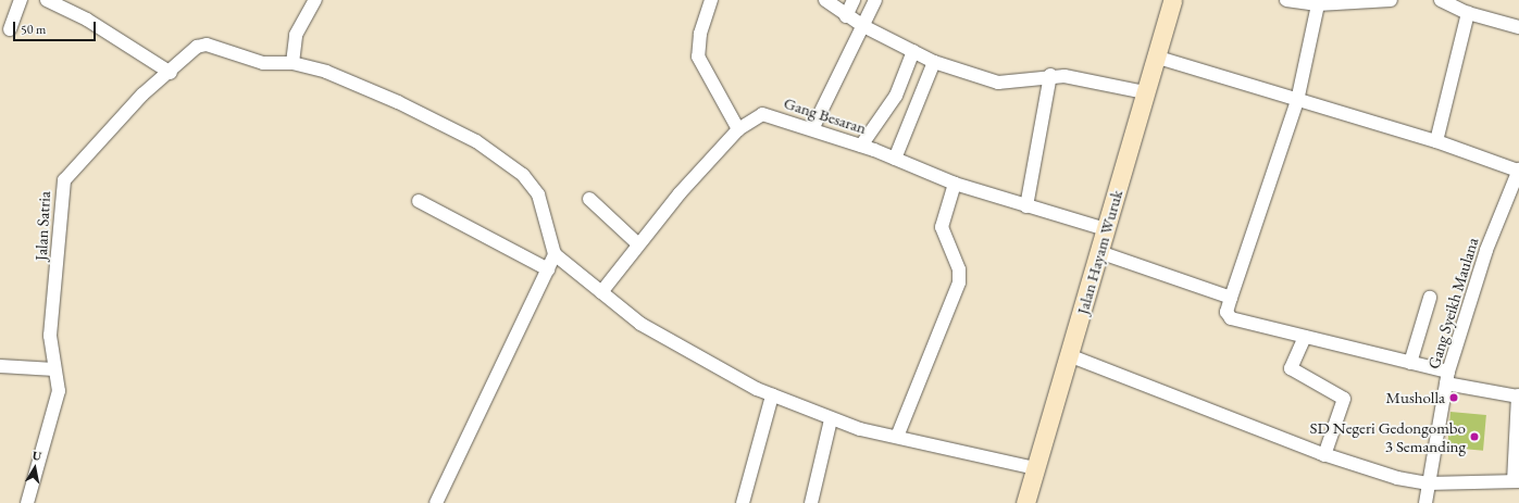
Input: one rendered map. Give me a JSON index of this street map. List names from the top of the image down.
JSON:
{
  "streets": {
    "main road": ["Jalan Hayam Wuruk"],
    "street": ["Gang Besaran", "Jalan Satria", "Gang Syeikh Maulana"]
  },
  "crossings": [
    ["Gang Besaran", "Jalan Hayam Wuruk"]
  ],
  "places": ["Musholla", "SD Negeri Gedongombo 3 Semanding"],
  "scale_bar": "50 m",
  "north": "top"
}
